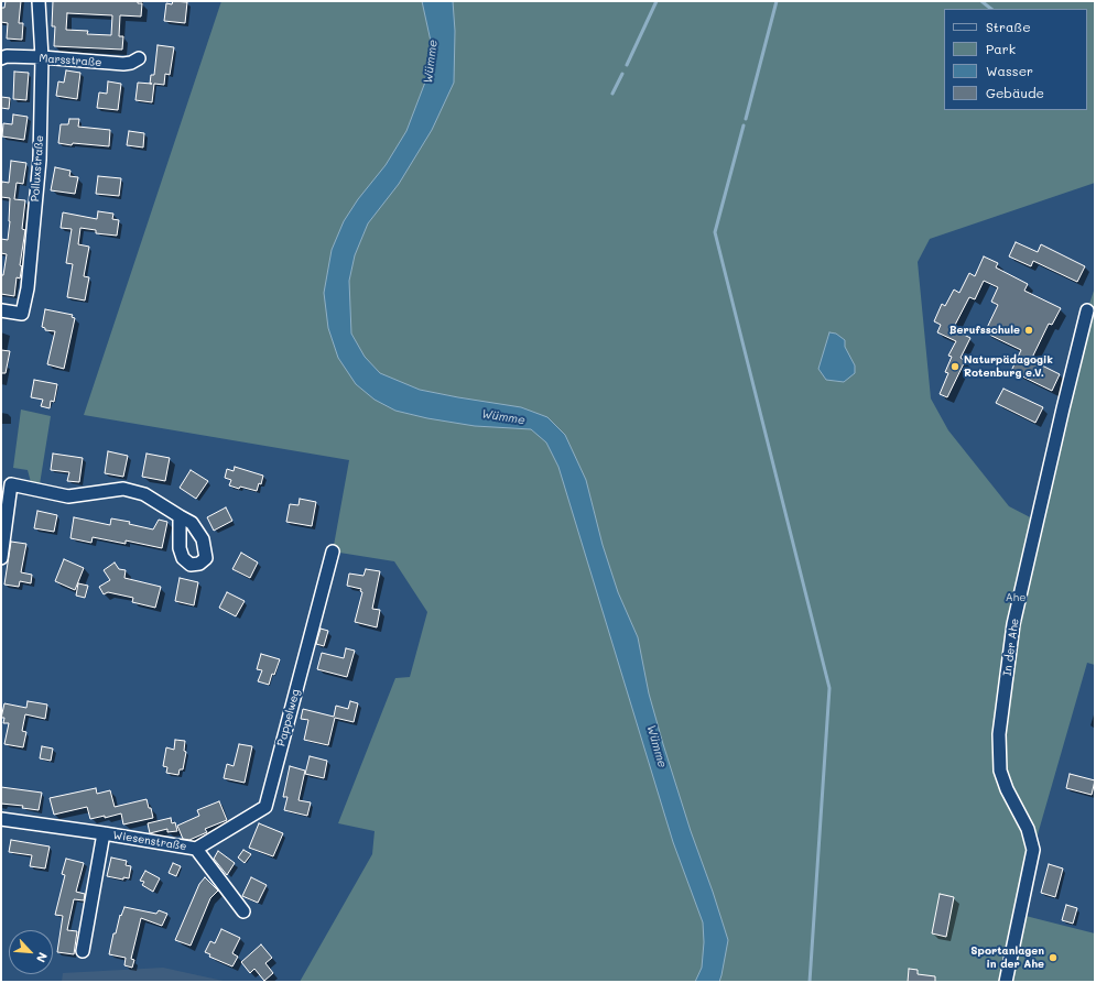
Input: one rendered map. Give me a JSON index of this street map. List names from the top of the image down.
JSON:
{
  "streets": {
    "street": [
      "Marsstraße",
      "Polluxstraße",
      "In der Ahe",
      "Pappelweg",
      "Wiesenstraße"
    ]
  },
  "crossings": [
    ["Marsstraße", "Polluxstraße"],
    ["Pappelweg", "Wiesenstraße"]
  ],
  "water": ["Wümme"],
  "parks": ["Ahe"],
  "places": ["Berufsschule", "Naturpädagogik Rotenburg e.V.", "Sportanlagen in der Ahe"],
  "legend": [
    "Straße",
    "Park",
    "Wasser",
    "Gebäude"
  ],
  "north": "bottom right"
}
